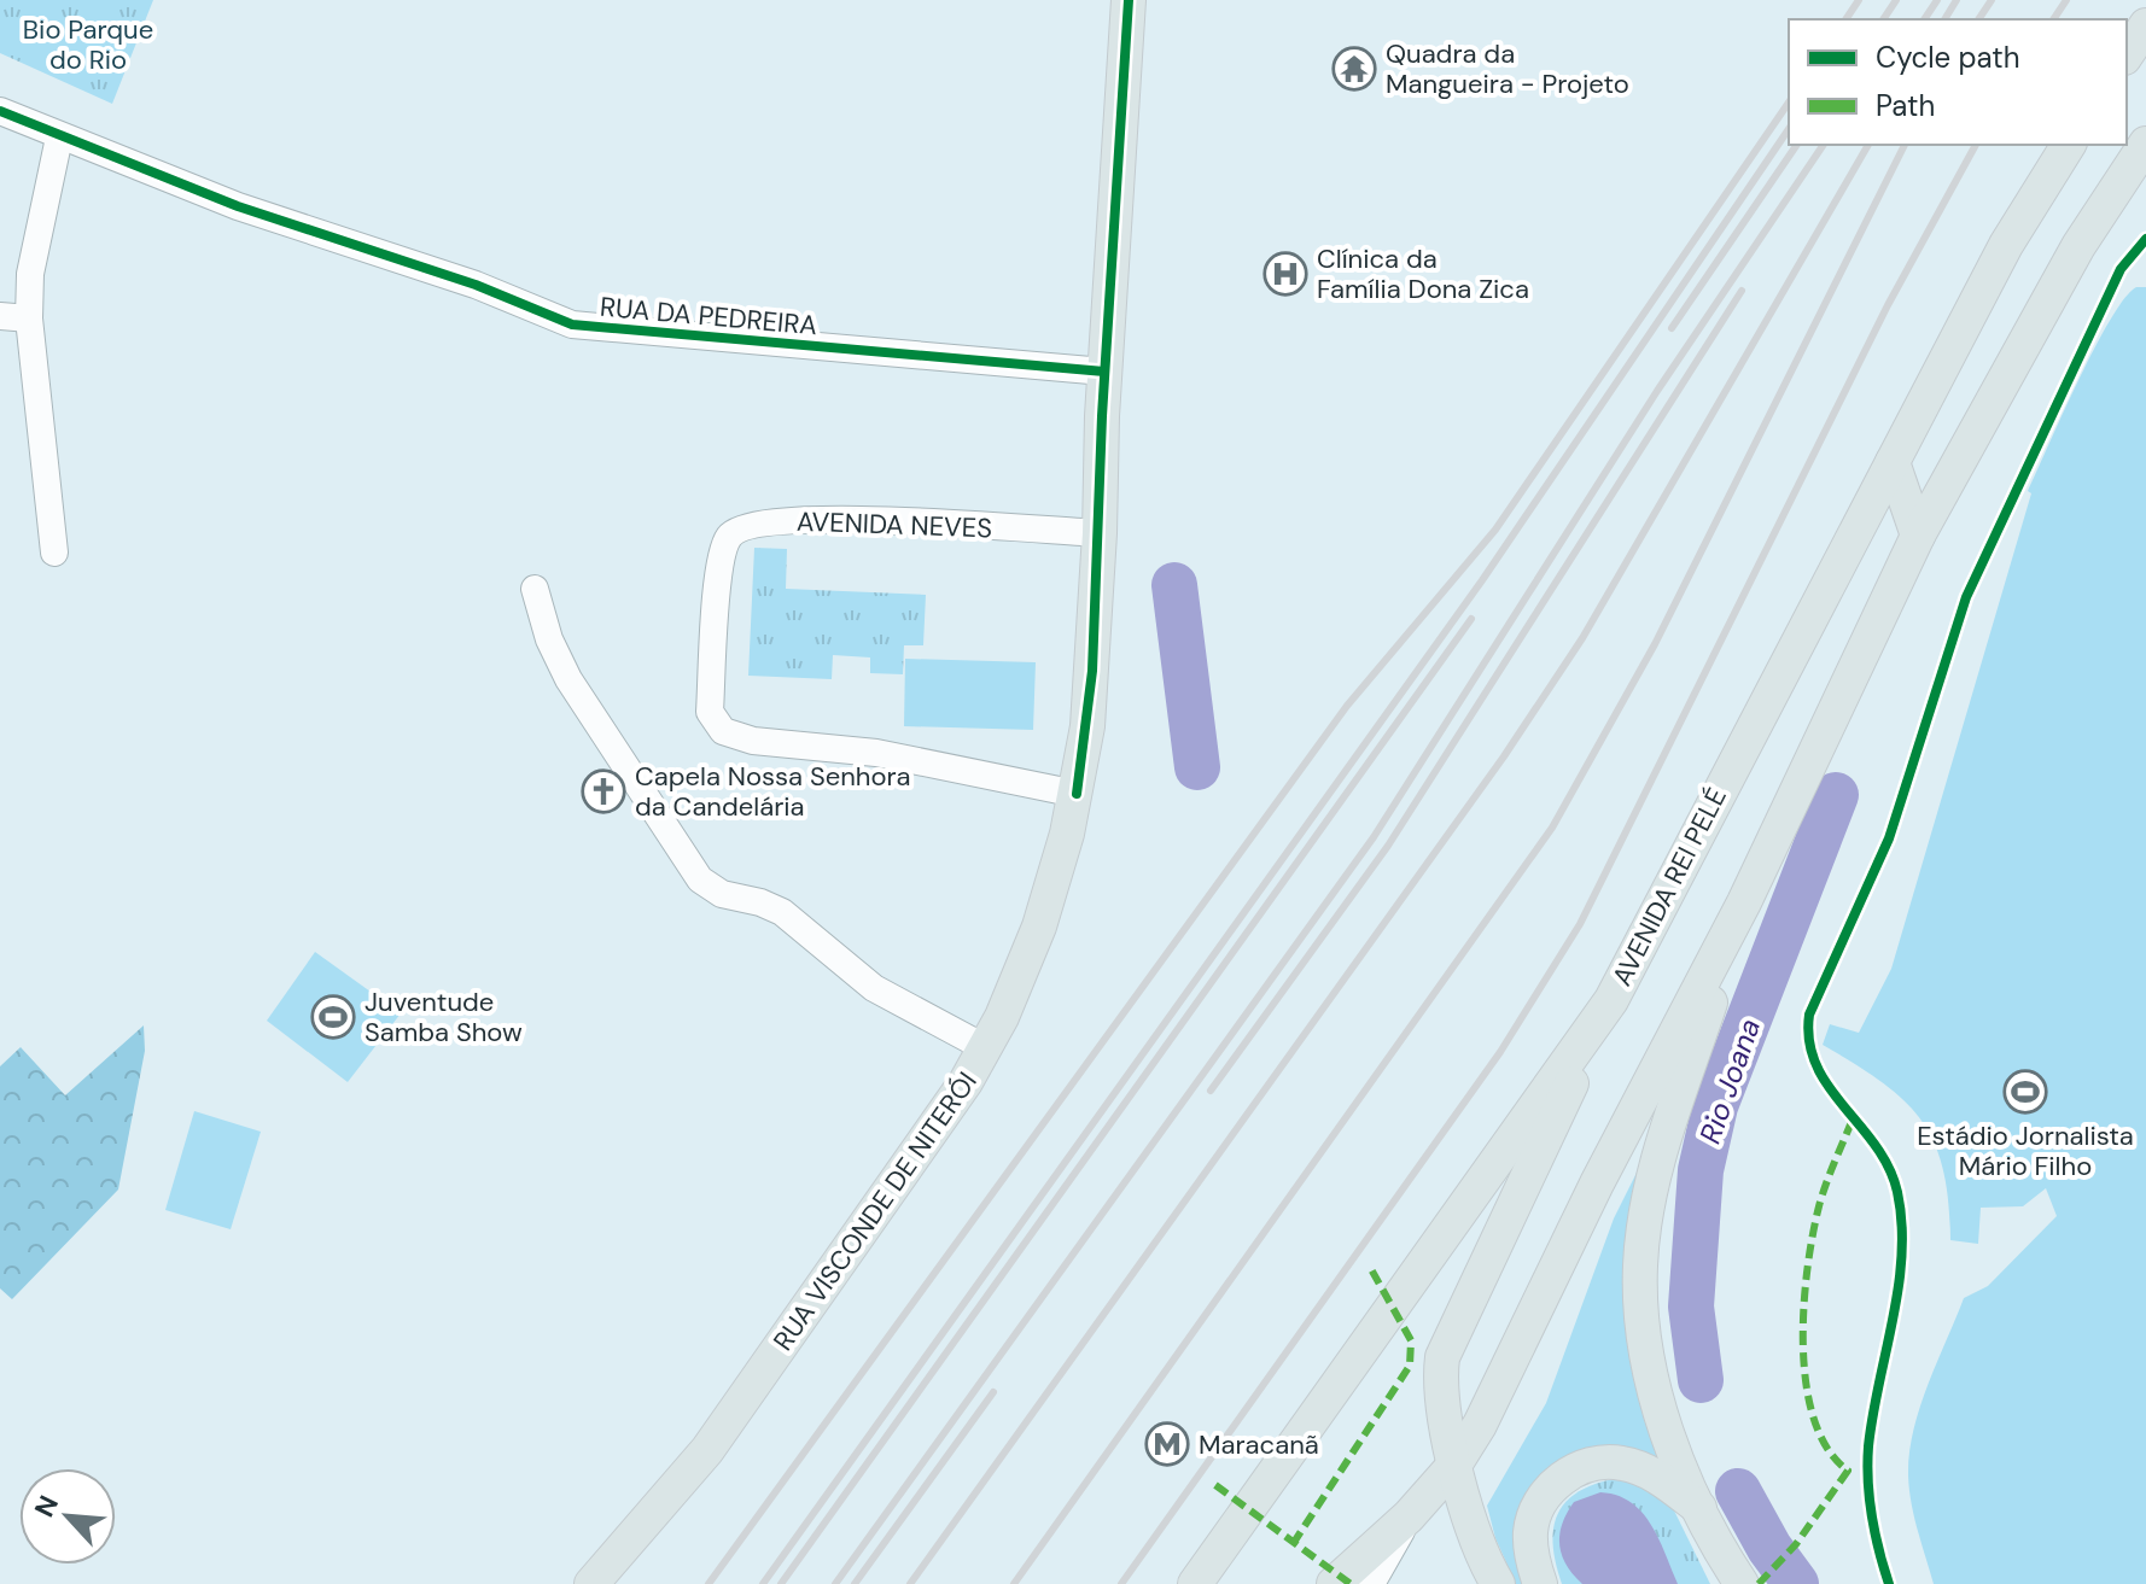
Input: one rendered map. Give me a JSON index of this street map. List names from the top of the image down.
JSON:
{
  "streets": {
    "main road": ["AVENIDA REI PELÉ", "RUA VISCONDE DE NITERÓI"],
    "street": ["RUA DA PEDREIRA", "AVENIDA NEVES"]
  },
  "crossings": [
    ["RUA DA PEDREIRA", "RUA VISCONDE DE NITERÓI"],
    ["AVENIDA NEVES", "RUA VISCONDE DE NITERÓI"]
  ],
  "water": ["Rio Joana"],
  "parks": ["Bio Parque do Rio"],
  "places": {
    "temple": ["Quadra da Mangueira - Projeto"],
    "hospital": ["Clínica da Família Dona Zica"],
    "church": ["Capela Nossa Senhora da Candelária"],
    "sports": ["Juventude Samba Show", "Estádio Jornalista Mário Filho"],
    "metro station": ["Maracanã"]
  },
  "legend": ["Cycle path", "Path"],
  "north": "top left"
}
